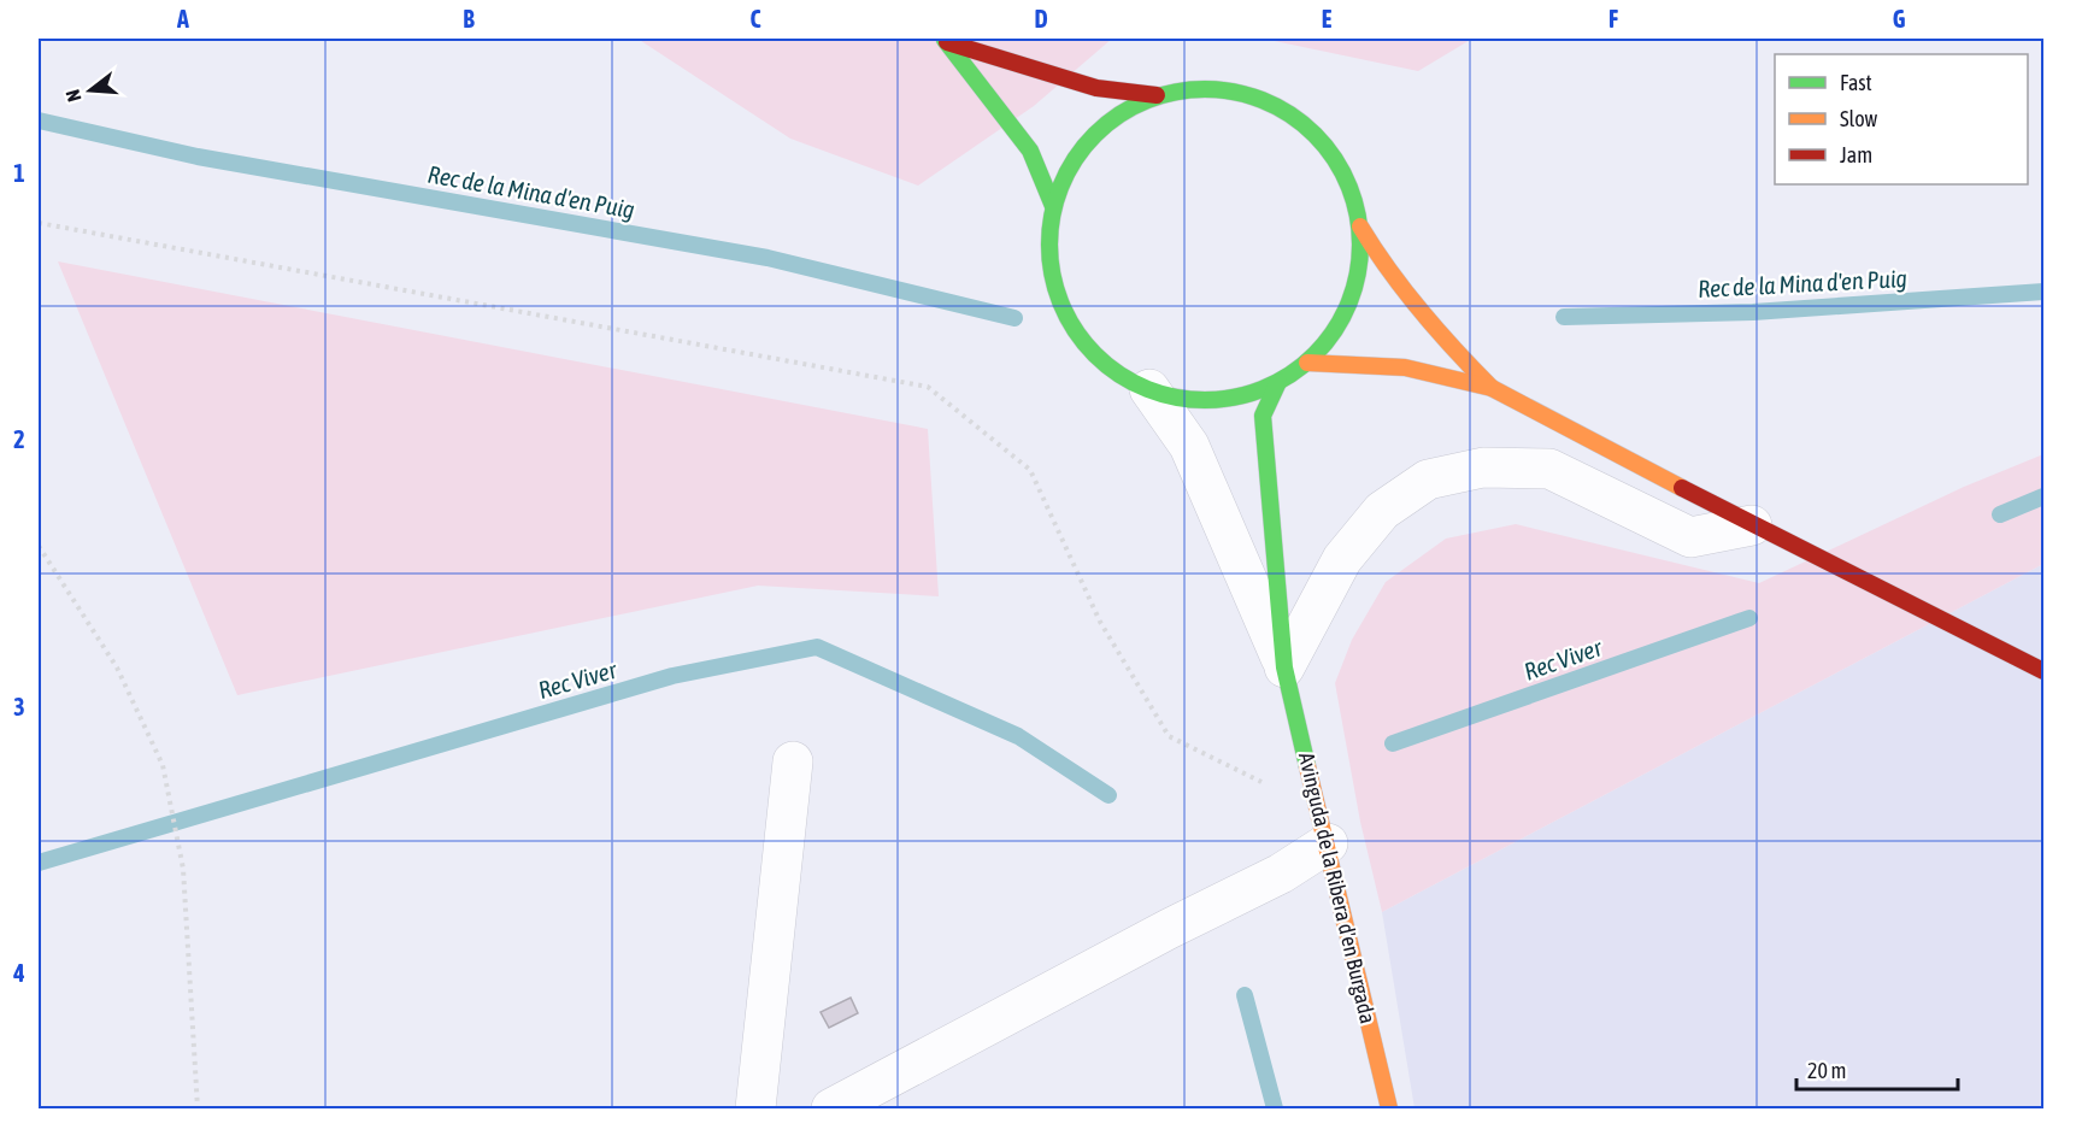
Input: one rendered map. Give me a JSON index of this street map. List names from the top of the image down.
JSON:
{
  "streets": {
    "main road": ["Avinguda de la Ribera d'en Burgada"]
  },
  "water": ["Rec de la Mina d'en Puig", "Rec Viver"],
  "legend": ["Fast", "Slow", "Jam"],
  "scale_bar": "20 m",
  "north": "left",
  "grid": {
    "columns": [
      "A",
      "B",
      "C",
      "D",
      "E",
      "F",
      "G"
    ],
    "rows": [
      "1",
      "2",
      "3",
      "4"
    ]
  }
}
